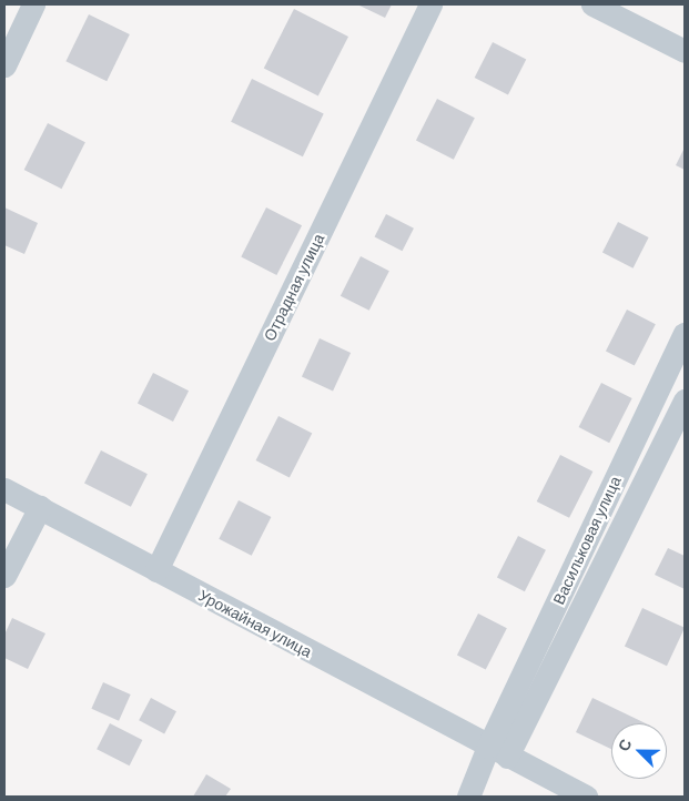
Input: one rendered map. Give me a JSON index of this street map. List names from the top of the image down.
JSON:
{
  "streets": {
    "street": ["Отрадная улица", "Васильковая улица", "Урожайная улица"]
  },
  "crossings": [
    ["Отрадная улица", "Урожайная улица"],
    ["Васильковая улица", "Урожайная улица"]
  ],
  "north": "top left"
}
